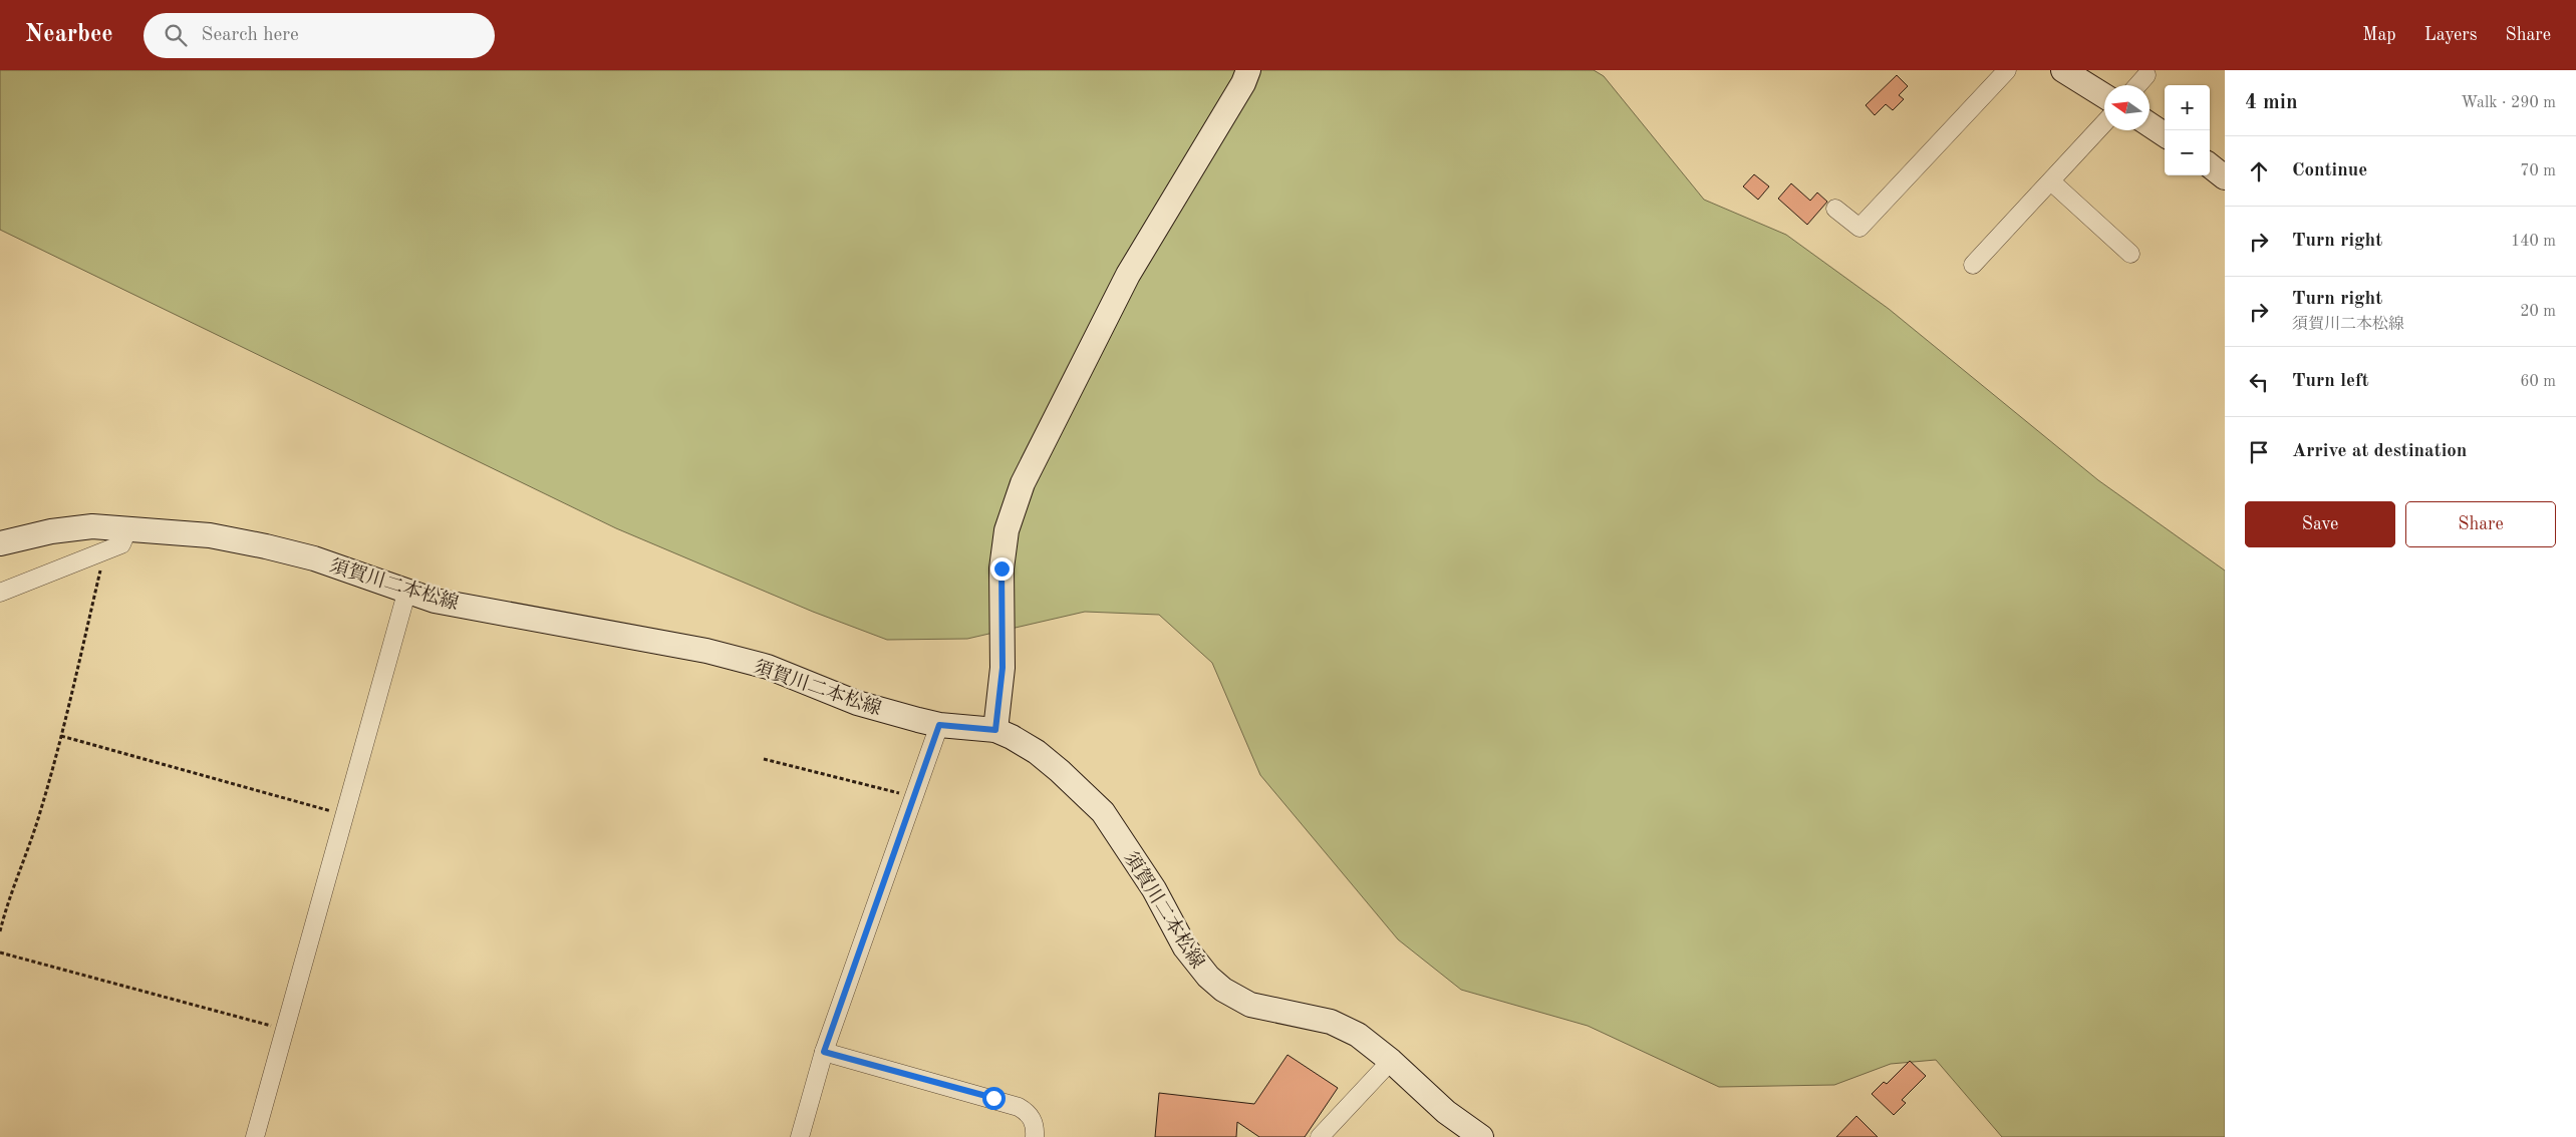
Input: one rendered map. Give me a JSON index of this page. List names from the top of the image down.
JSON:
{
  "streets": {
    "main road": ["須賀川二本松線"]
  },
  "north": "left",
  "page": {
    "header": "Nearbee",
    "search": "Search here",
    "nav": ["Map", "Layers", "Share"],
    "heading": ["4 min", "Walk · 290 m"],
    "map_buttons": ["+", "−"],
    "list": [
      ["Continue", "70 m"],
      ["Turn right", "140 m"],
      ["Turn right", "須賀川二本松線", "20 m"],
      ["Turn left", "60 m"],
      "Arrive at destination"
    ],
    "buttons": ["Save", "Share"]
  }
}
